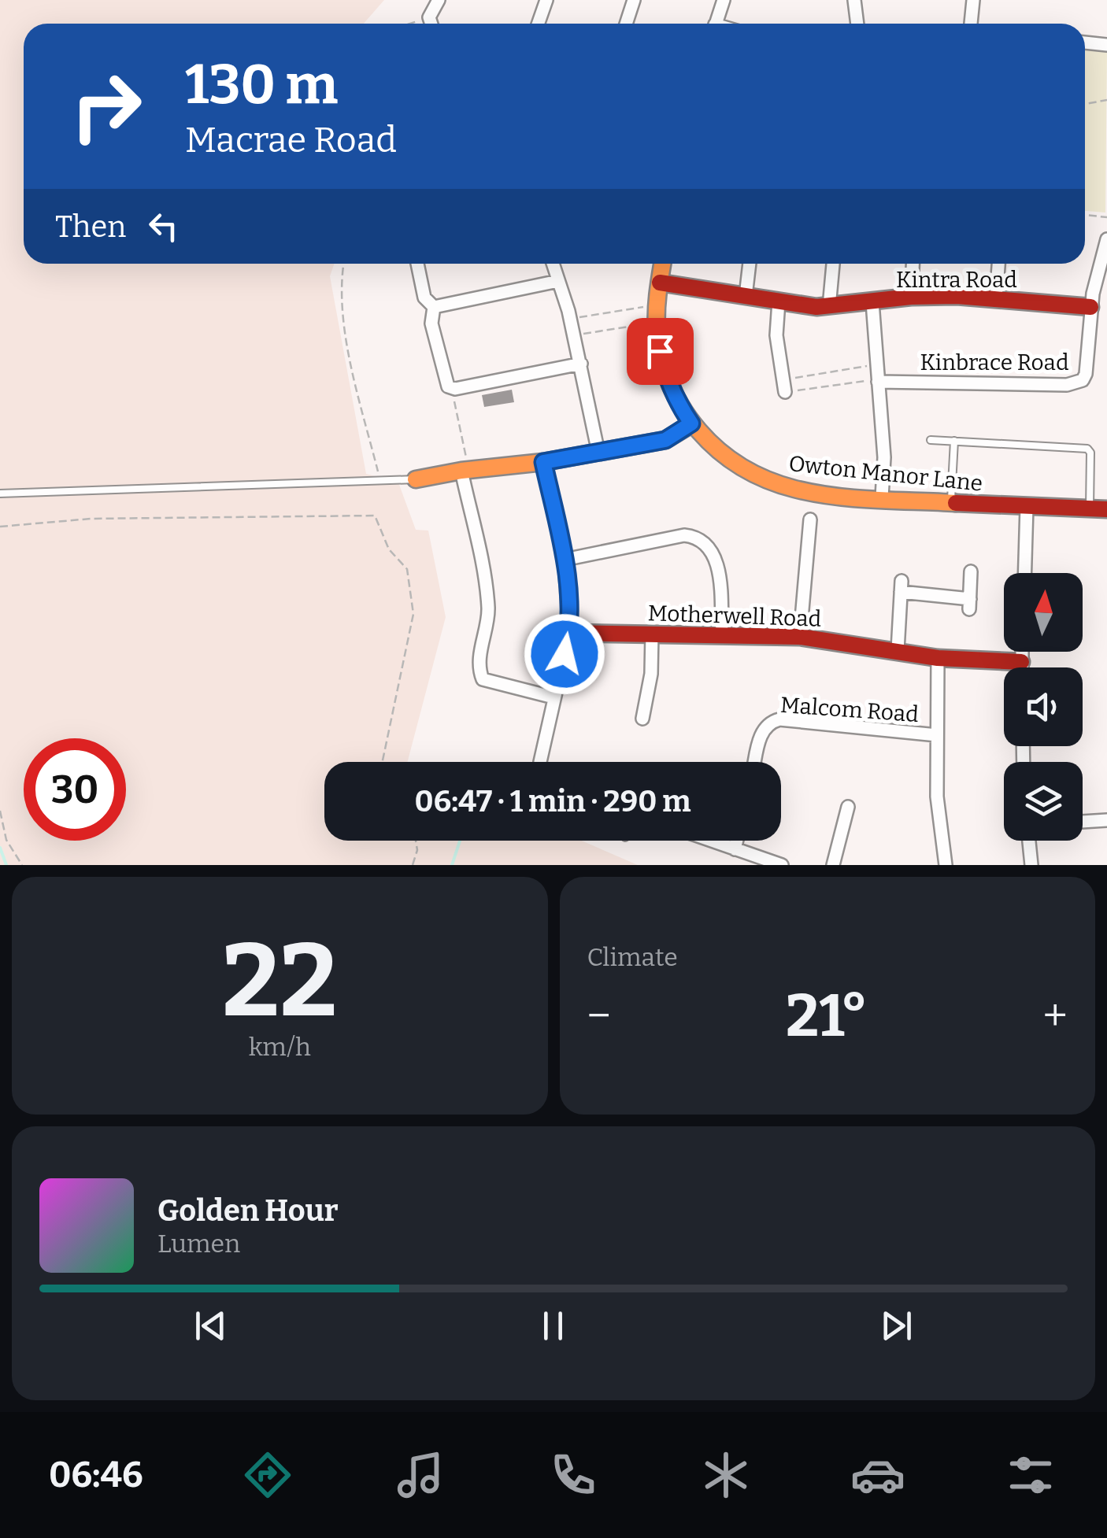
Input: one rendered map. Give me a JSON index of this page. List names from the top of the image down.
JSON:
{
  "streets": {
    "street": [
      "Kintra Road",
      "Kinbrace Road",
      "Owton Manor Lane",
      "Motherwell Road",
      "Malcom Road"
    ]
  },
  "crossings": [
    ["Kintra Road", "Kinbrace Road"],
    ["Kintra Road", "Owton Manor Lane"]
  ],
  "north": "top",
  "page": {
    "turn": ["130 m", "Macrae Road"],
    "then": "Then",
    "limit": "30",
    "trip": "06:47 · 1 min · 290 m",
    "tile": [
      ["22", "km/h"],
      "Climate"
    ],
    "heat": ["−", "21°", "+"],
    "song": ["Golden Hour", "Lumen"],
    "tabs": "06:46"
  }
}
